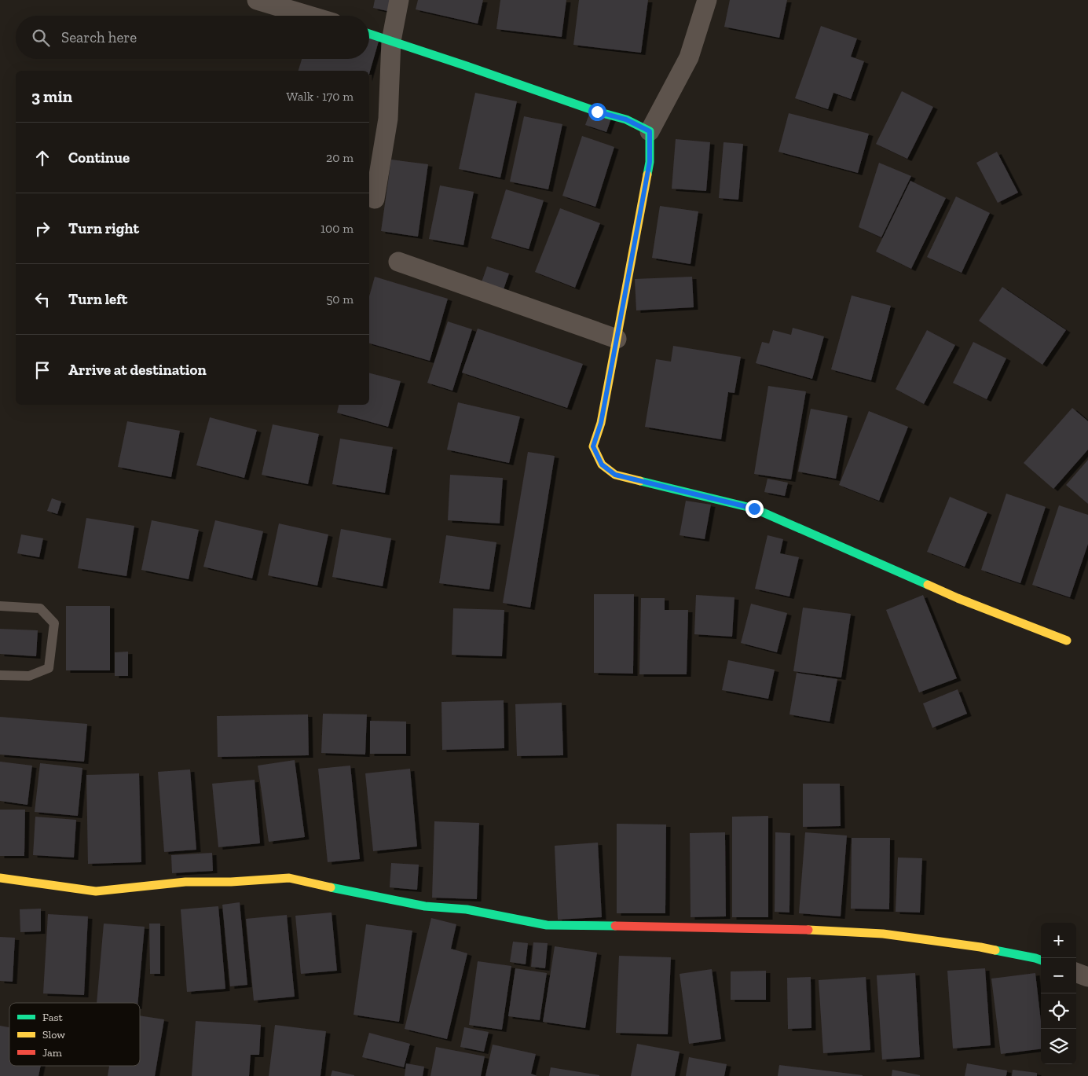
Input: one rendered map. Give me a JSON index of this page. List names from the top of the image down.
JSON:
{
  "legend": ["Fast", "Slow", "Jam"],
  "page": {
    "search": "Search here",
    "heading": ["3 min", "Walk · 170 m"],
    "list": [
      ["Continue", "20 m"],
      ["Turn right", "100 m"],
      ["Turn left", "50 m"],
      "Arrive at destination"
    ],
    "map_buttons": ["+", "−"]
  }
}
